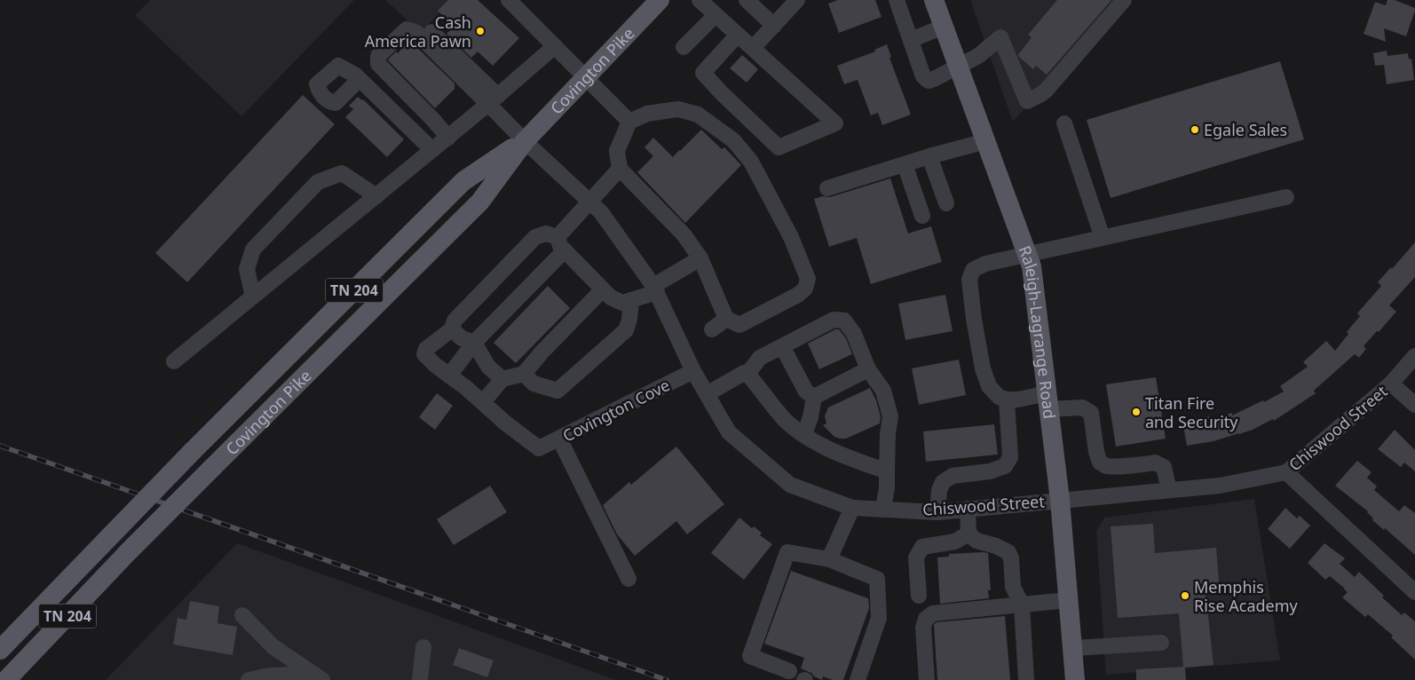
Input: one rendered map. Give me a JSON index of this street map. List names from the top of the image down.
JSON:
{
  "streets": {
    "main road": ["Covington Pike", "TN 204", "Raleigh-Lagrange Road"],
    "street": ["Covington Cove", "Chiswood Street"]
  },
  "crossings": [
    ["Covington Pike", "Chiswood Street"],
    ["Raleigh-Lagrange Road", "Chiswood Street"],
    ["Covington Cove", "Chiswood Street"]
  ],
  "places": [
    "Cash America Pawn",
    "Egale Sales",
    "Titan Fire and Security",
    "Memphis Rise Academy"
  ]
}
